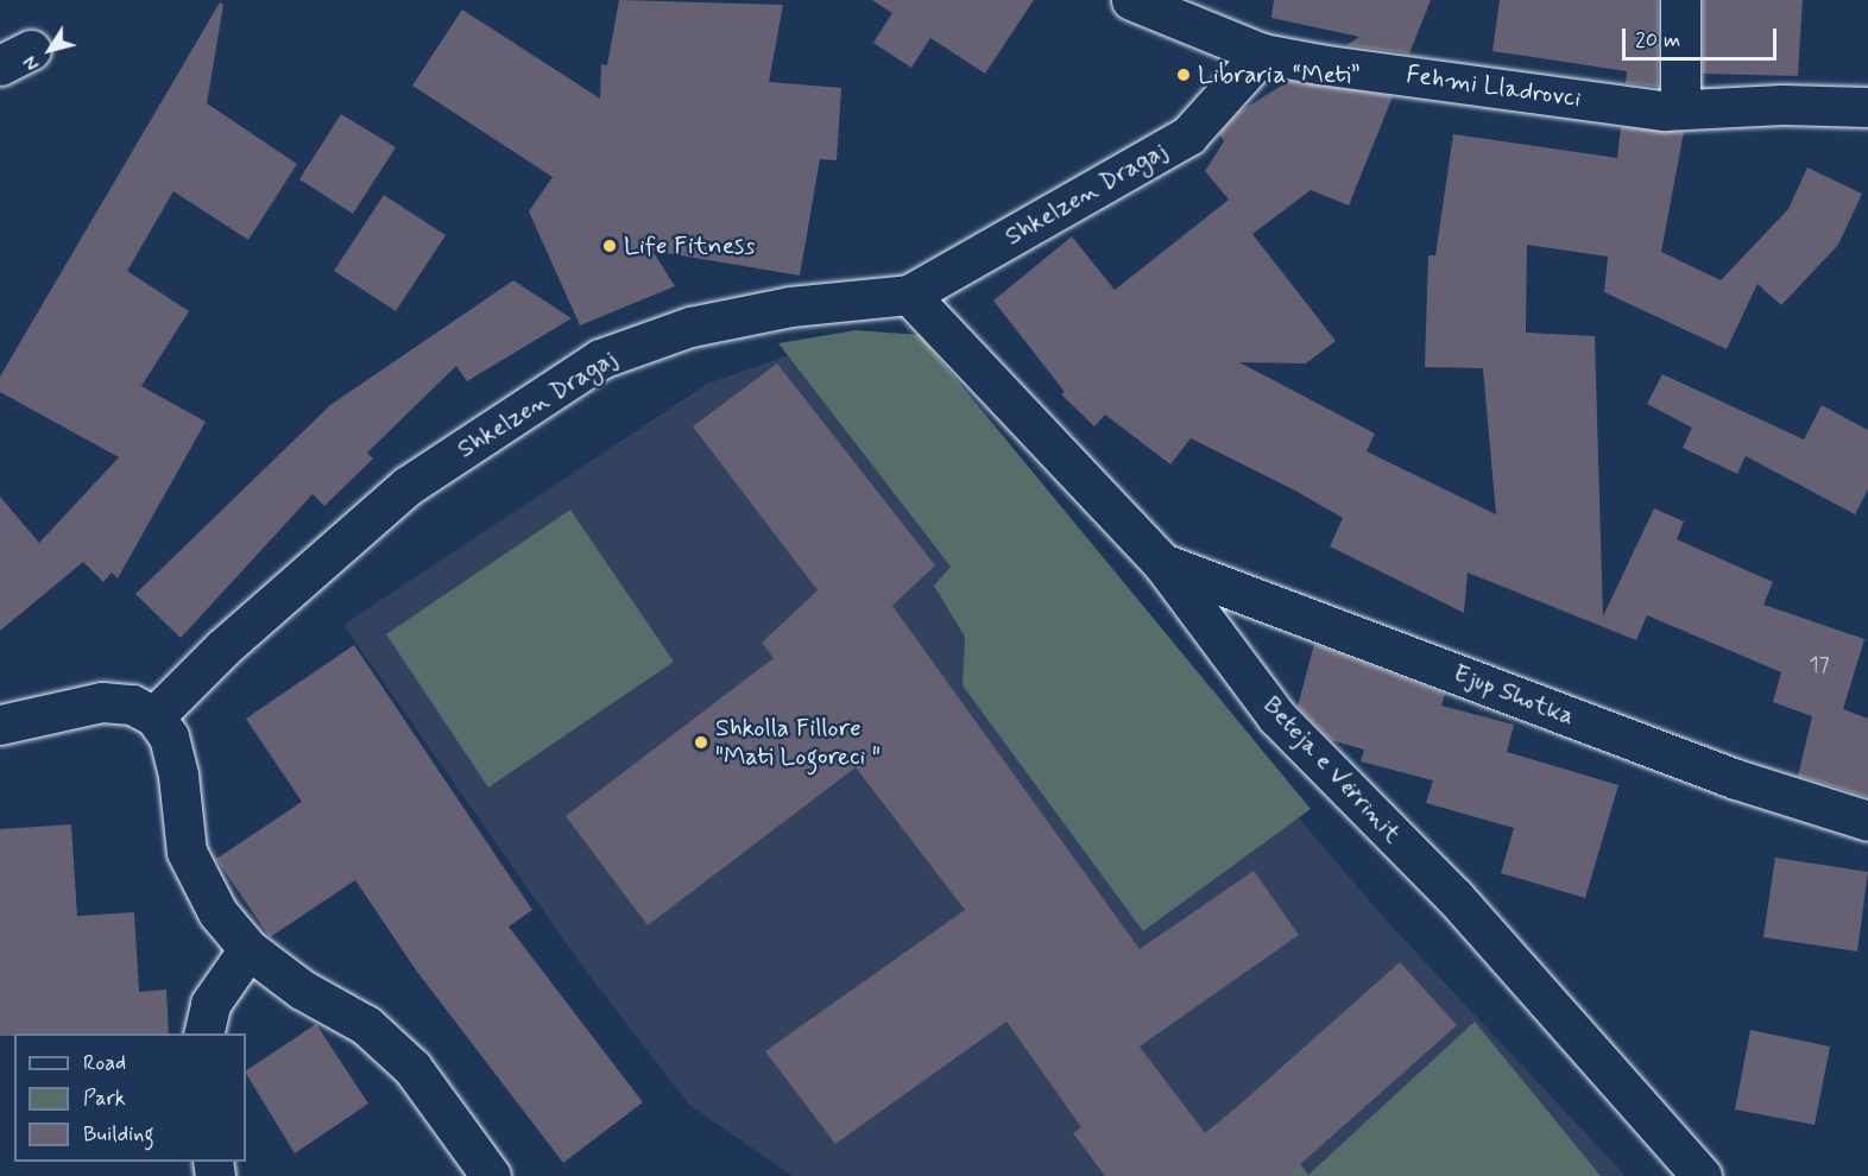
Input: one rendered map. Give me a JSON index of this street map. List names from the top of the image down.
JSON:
{
  "streets": {
    "street": [
      "Fehmi Lladrovci",
      "Shkelzen Dragaj",
      "Ejup Shotka",
      "Beteja e Vërrinit"
    ]
  },
  "crossings": [
    ["Fehmi Lladrovci", "Shkelzen Dragaj"],
    ["Shkelzen Dragaj", "Beteja e Vërrinit"],
    ["Ejup Shotka", "Beteja e Vërrinit"]
  ],
  "places": ["Libraria “Meti”", "Life Fitness", "Shkolla Fillore \"Mati Logoreci \""],
  "house_numbers": ["17"],
  "legend": ["Road", "Park", "Building"],
  "scale_bar": "20 m",
  "north": "bottom left"
}
